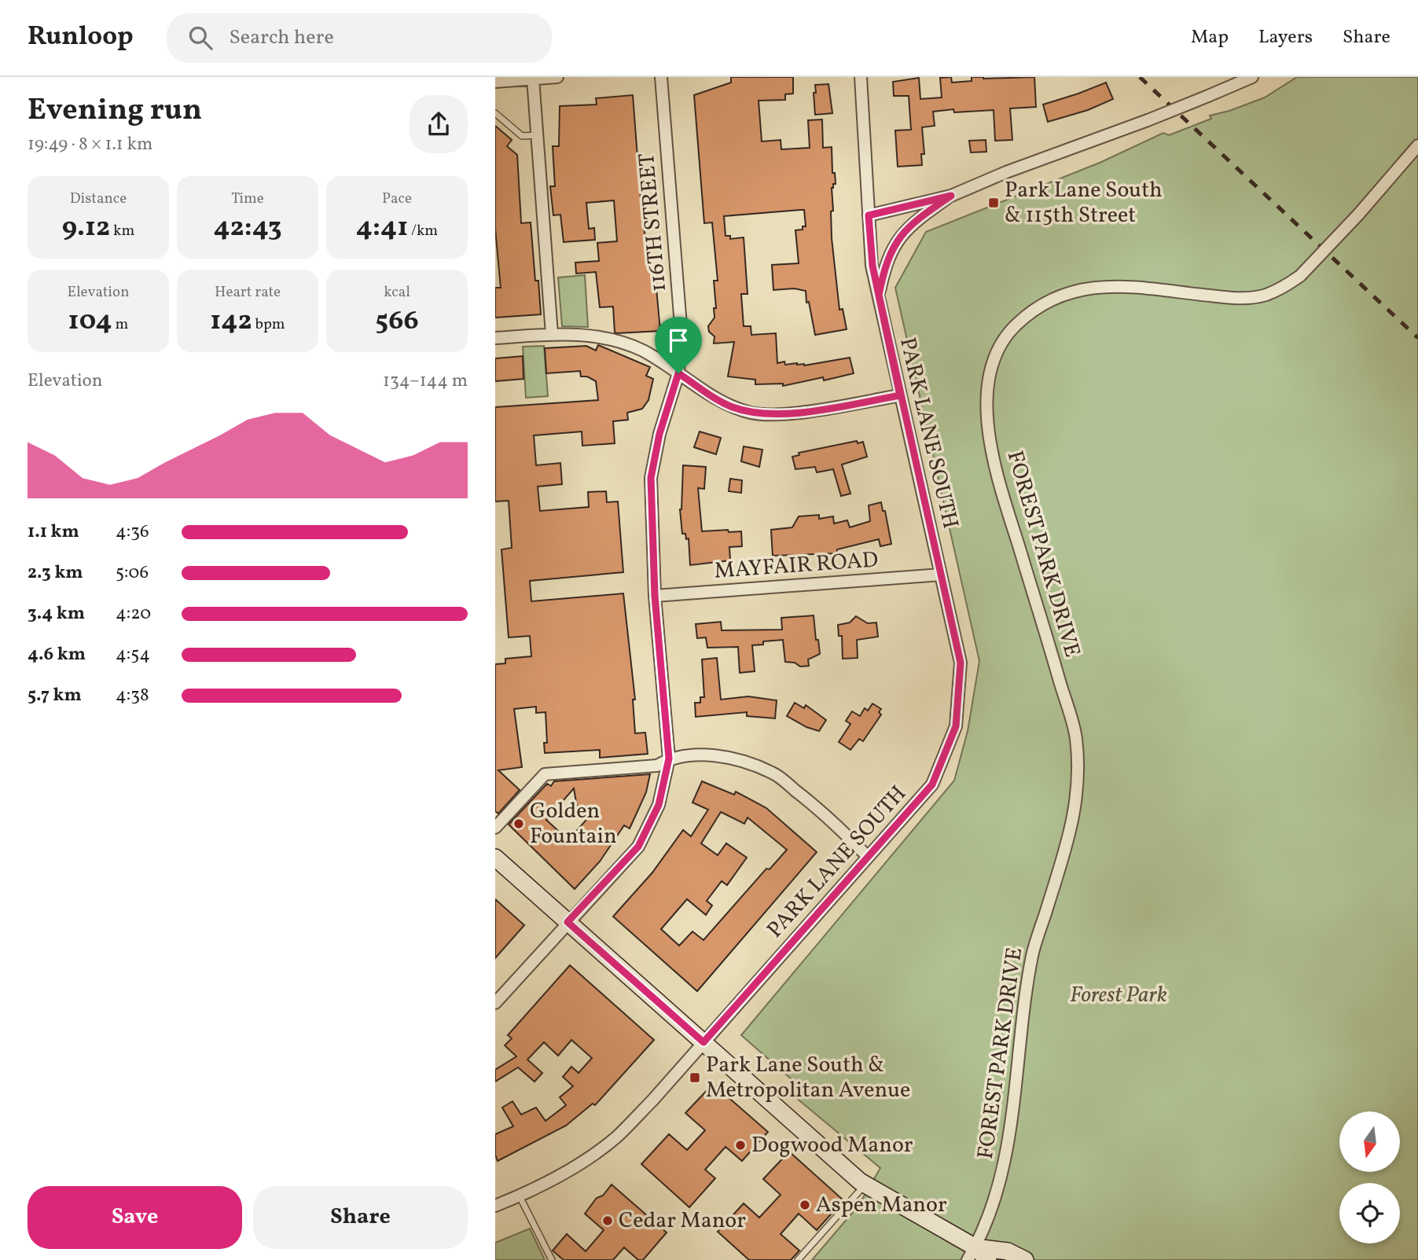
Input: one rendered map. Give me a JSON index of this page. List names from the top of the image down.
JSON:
{
  "streets": {
    "street": [
      "116TH STREET",
      "PARK LANE SOUTH",
      "FOREST PARK DRIVE",
      "MAYFAIR ROAD"
    ]
  },
  "crossings": [
    ["116TH STREET", "MAYFAIR ROAD"],
    ["PARK LANE SOUTH", "MAYFAIR ROAD"]
  ],
  "parks": ["Forest Park"],
  "places": {
    "transit": ["Park Lane South & 115th Street", "Park Lane South & Metropolitan Avenue"],
    "other": [
      "Golden Fountain",
      "Dogwood Manor",
      "Aspen Manor",
      "Cedar Manor"
    ]
  },
  "north": "bottom",
  "page": {
    "header": "Runloop",
    "search": "Search here",
    "nav": ["Map", "Layers", "Share"],
    "heading": ["Evening run", "19:49 · 8 × 1.1 km"],
    "stats": [
      ["Distance", "9.12 km"],
      ["Time", "42:43"],
      ["Pace", "4:41 /km"],
      ["Elevation", "104 m"],
      ["Heart rate", "142 bpm"],
      ["kcal", "566"]
    ],
    "chart": ["Elevation", "134–144 m"],
    "list": [
      {
        "name": "1.1 km",
        "note": "4:36"
      },
      {
        "name": "2.3 km",
        "note": "5:06"
      },
      {
        "name": "3.4 km",
        "note": "4:20"
      },
      {
        "name": "4.6 km",
        "note": "4:54"
      },
      {
        "name": "5.7 km",
        "note": "4:38"
      }
    ],
    "buttons": ["Save", "Share"]
  }
}
